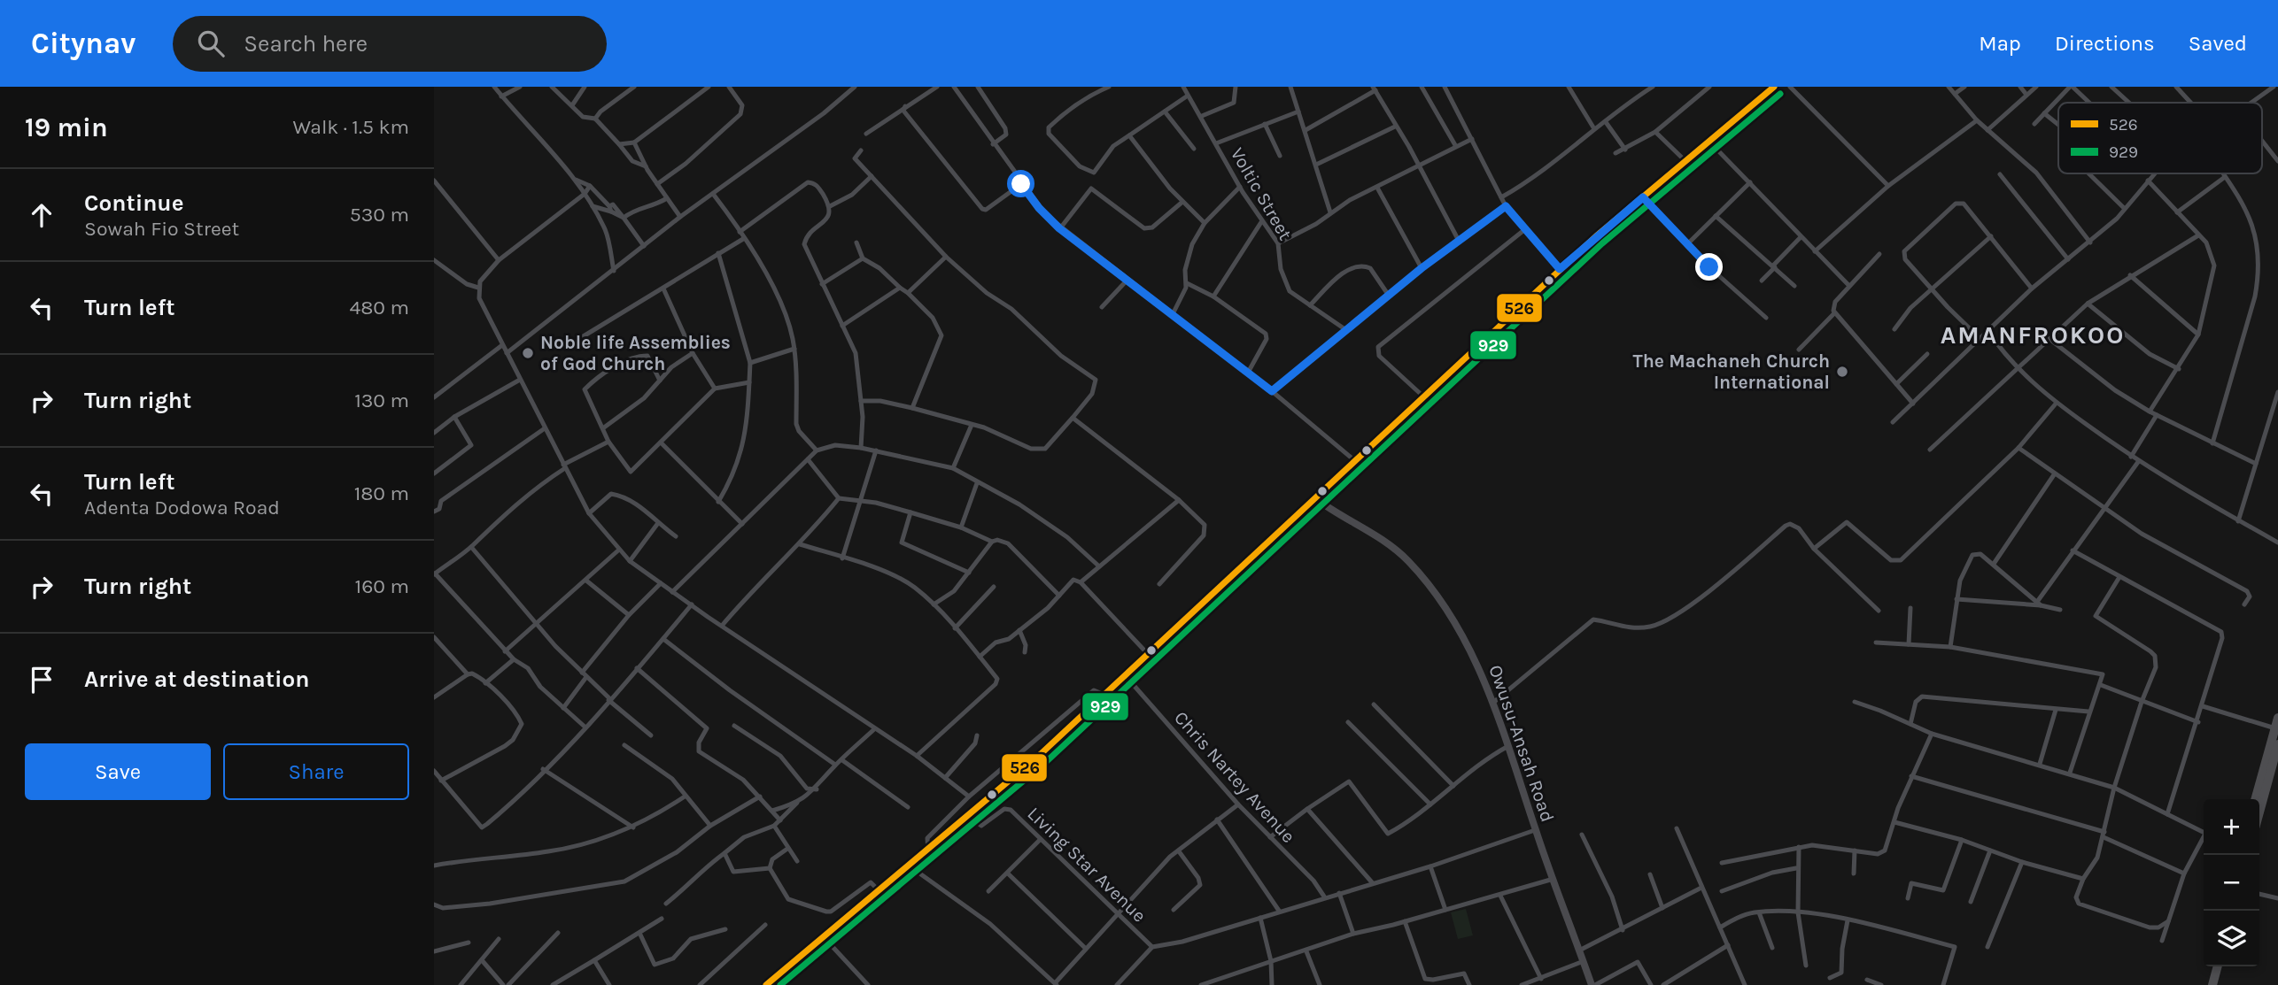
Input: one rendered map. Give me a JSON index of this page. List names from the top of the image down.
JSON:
{
  "streets": {
    "street": [
      "Voltic Street",
      "Owusu-Ansah Road",
      "Chris Nartey Avenue",
      "Living Star Avenue"
    ]
  },
  "districts": ["AMANFROKOO"],
  "places": ["Noble life Assemblies of God Church", "The Machaneh Church International"],
  "lines": ["transit line 526", "transit line 929"],
  "legend": ["526", "929"],
  "page": {
    "header": "Citynav",
    "search": "Search here",
    "nav": ["Map", "Directions", "Saved"],
    "heading": ["19 min", "Walk · 1.5 km"],
    "list": [
      ["Continue", "Sowah Fio Street", "530 m"],
      ["Turn left", "480 m"],
      ["Turn right", "130 m"],
      ["Turn left", "Adenta Dodowa Road", "180 m"],
      ["Turn right", "160 m"],
      "Arrive at destination"
    ],
    "buttons": ["Save", "Share"],
    "map_buttons": ["+", "−"]
  }
}
